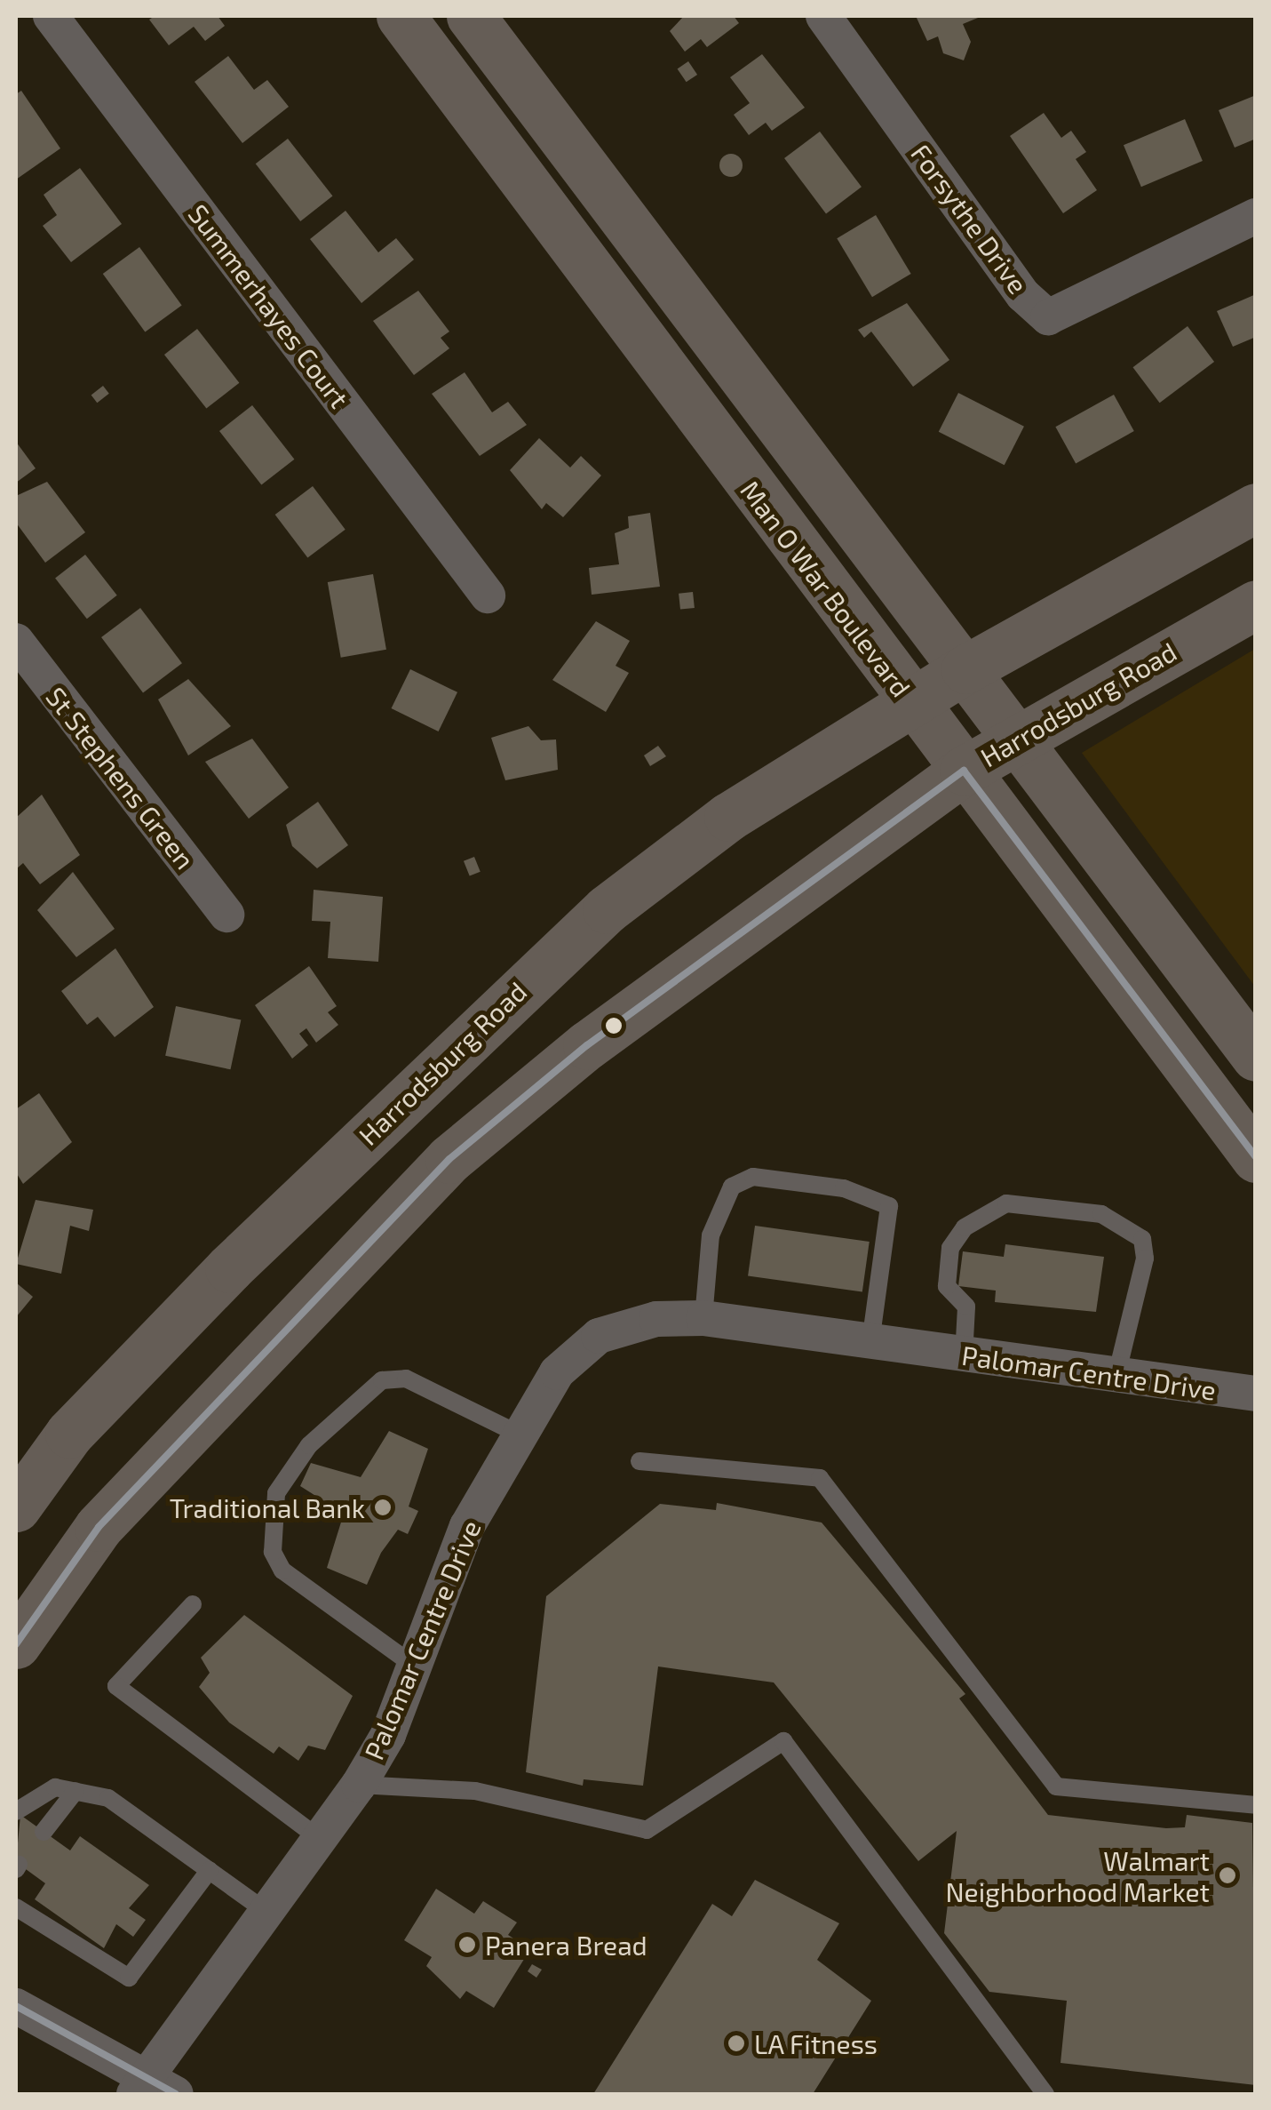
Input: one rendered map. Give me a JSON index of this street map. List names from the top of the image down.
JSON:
{
  "streets": {
    "main road": ["Man O War Boulevard", "Harrodsburg Road"],
    "street": [
      "Forsythe Drive",
      "Summerhayes Court",
      "St Stephens Green",
      "Palomar Centre Drive"
    ]
  },
  "crossings": [
    ["Man O War Boulevard", "Harrodsburg Road"]
  ],
  "places": [
    "Traditional Bank",
    "Walmart Neighborhood Market",
    "Panera Bread",
    "LA Fitness"
  ]
}
